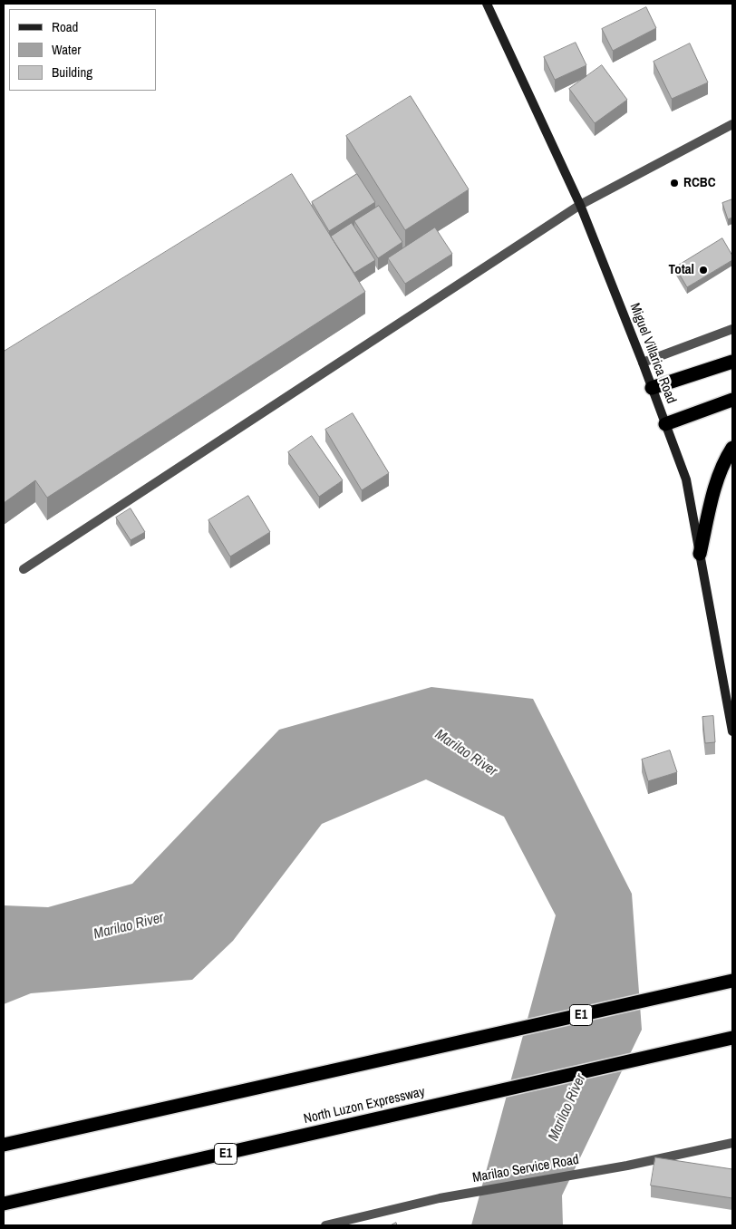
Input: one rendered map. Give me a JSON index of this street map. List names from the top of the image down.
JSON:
{
  "streets": {
    "highway": ["E1", "North Luzon Expressway"],
    "main road": ["Miguel Villarica Road"],
    "street": ["Marilao Service Road"]
  },
  "water": ["Marilao River"],
  "places": ["RCBC", "Total"],
  "legend": ["Road", "Water", "Building"]
}
